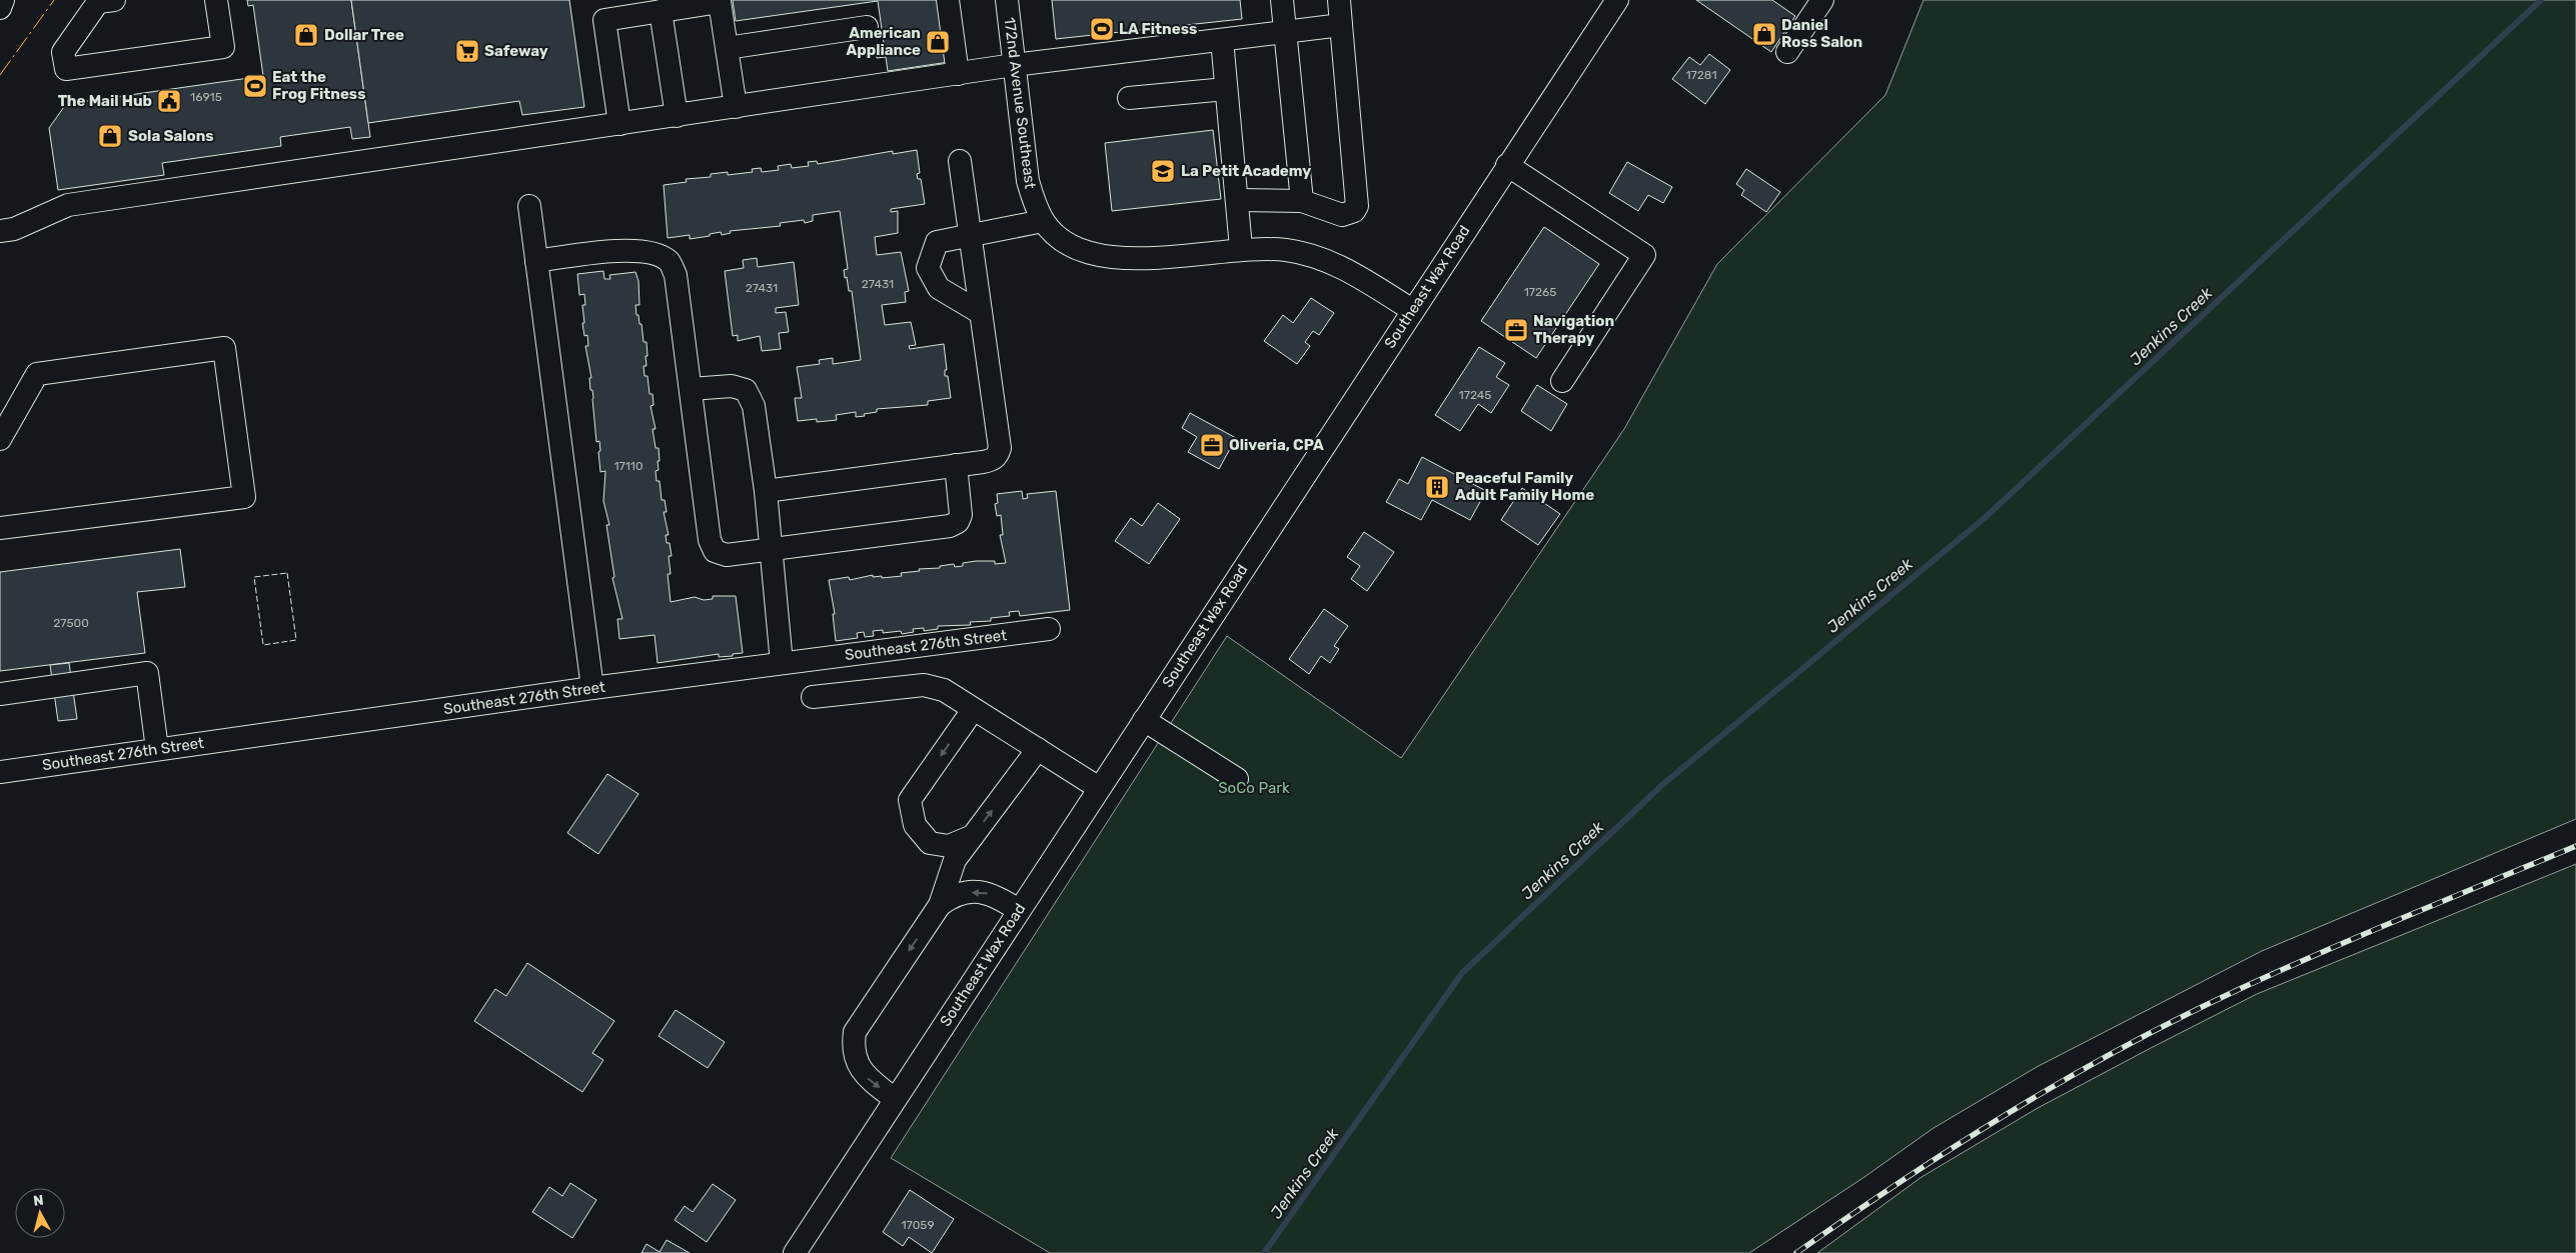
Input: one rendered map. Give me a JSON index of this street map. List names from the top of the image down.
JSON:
{
  "streets": {
    "street": ["172nd Avenue Southeast", "Southeast Wax Road", "Southeast 276th Street"]
  },
  "water": ["Jenkins Creek"],
  "parks": ["SoCo Park"],
  "places": {
    "sports": ["LA Fitness", "Eat the Frog Fitness"],
    "shop": [
      "Daniel Ross Salon",
      "Dollar Tree",
      "American Appliance",
      "Sola Salons"
    ],
    "supermarket": ["Safeway"],
    "public building": ["The Mail Hub"],
    "school or university": ["La Petit Academy"],
    "office": ["Navigation Therapy", "Oliveria, CPA"],
    "building": ["Peaceful Family Adult Family Home"]
  },
  "house_numbers": [
    "17281",
    "16915",
    "27431",
    "27431",
    "17265",
    "17245",
    "17110",
    "27500",
    "17059"
  ],
  "north": "top"
}
